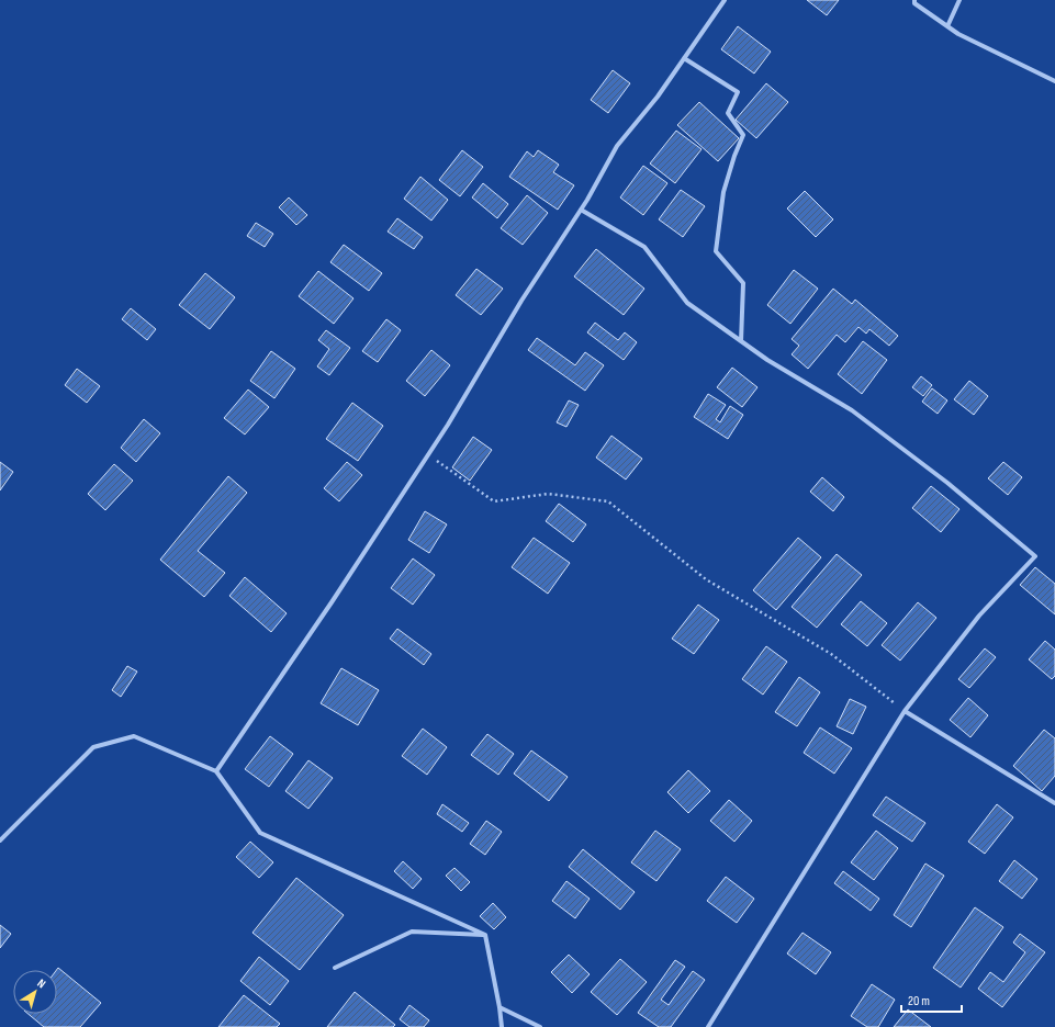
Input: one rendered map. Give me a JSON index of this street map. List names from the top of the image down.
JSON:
{
  "scale_bar": "20 m",
  "north": "top right"
}
